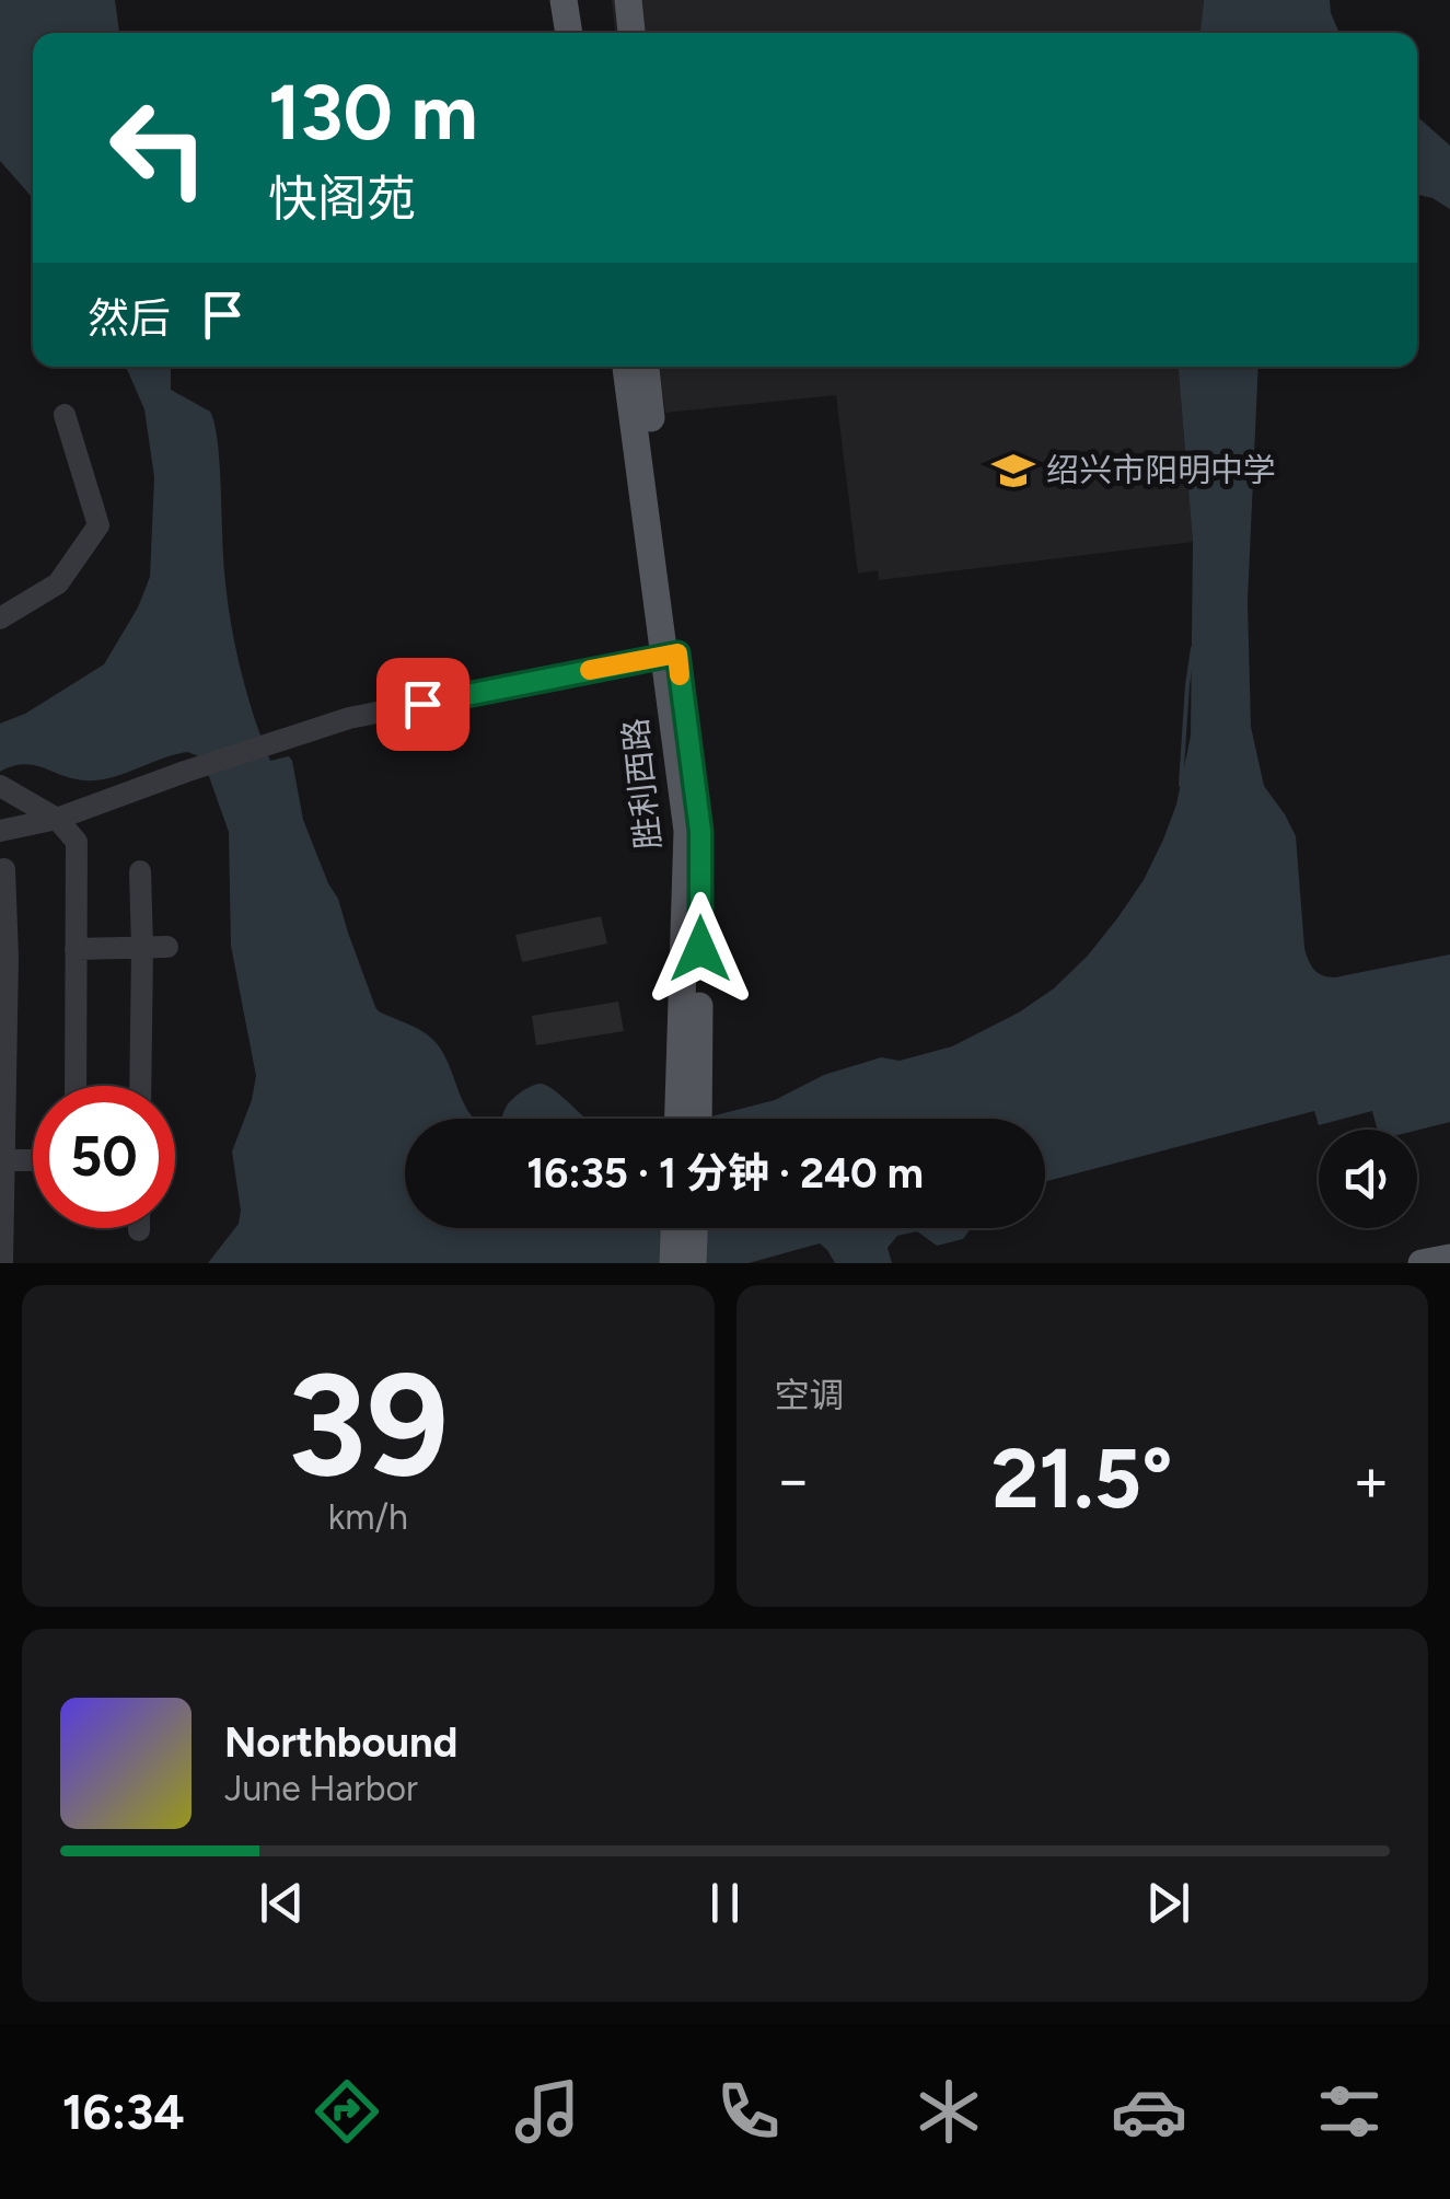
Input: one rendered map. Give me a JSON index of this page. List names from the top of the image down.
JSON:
{
  "streets": {
    "main road": ["胜利西路"]
  },
  "places": {
    "school or university": ["绍兴市阳明中学"]
  },
  "page": {
    "turn": ["130 m", "快阁苑"],
    "then": "然后",
    "limit": "50",
    "trip": "16:35 · 1 分钟 · 240 m",
    "tile": [
      ["39", "km/h"],
      "空调"
    ],
    "heat": ["−", "21.5°", "+"],
    "song": ["Northbound", "June Harbor"],
    "tabs": "16:34"
  }
}
